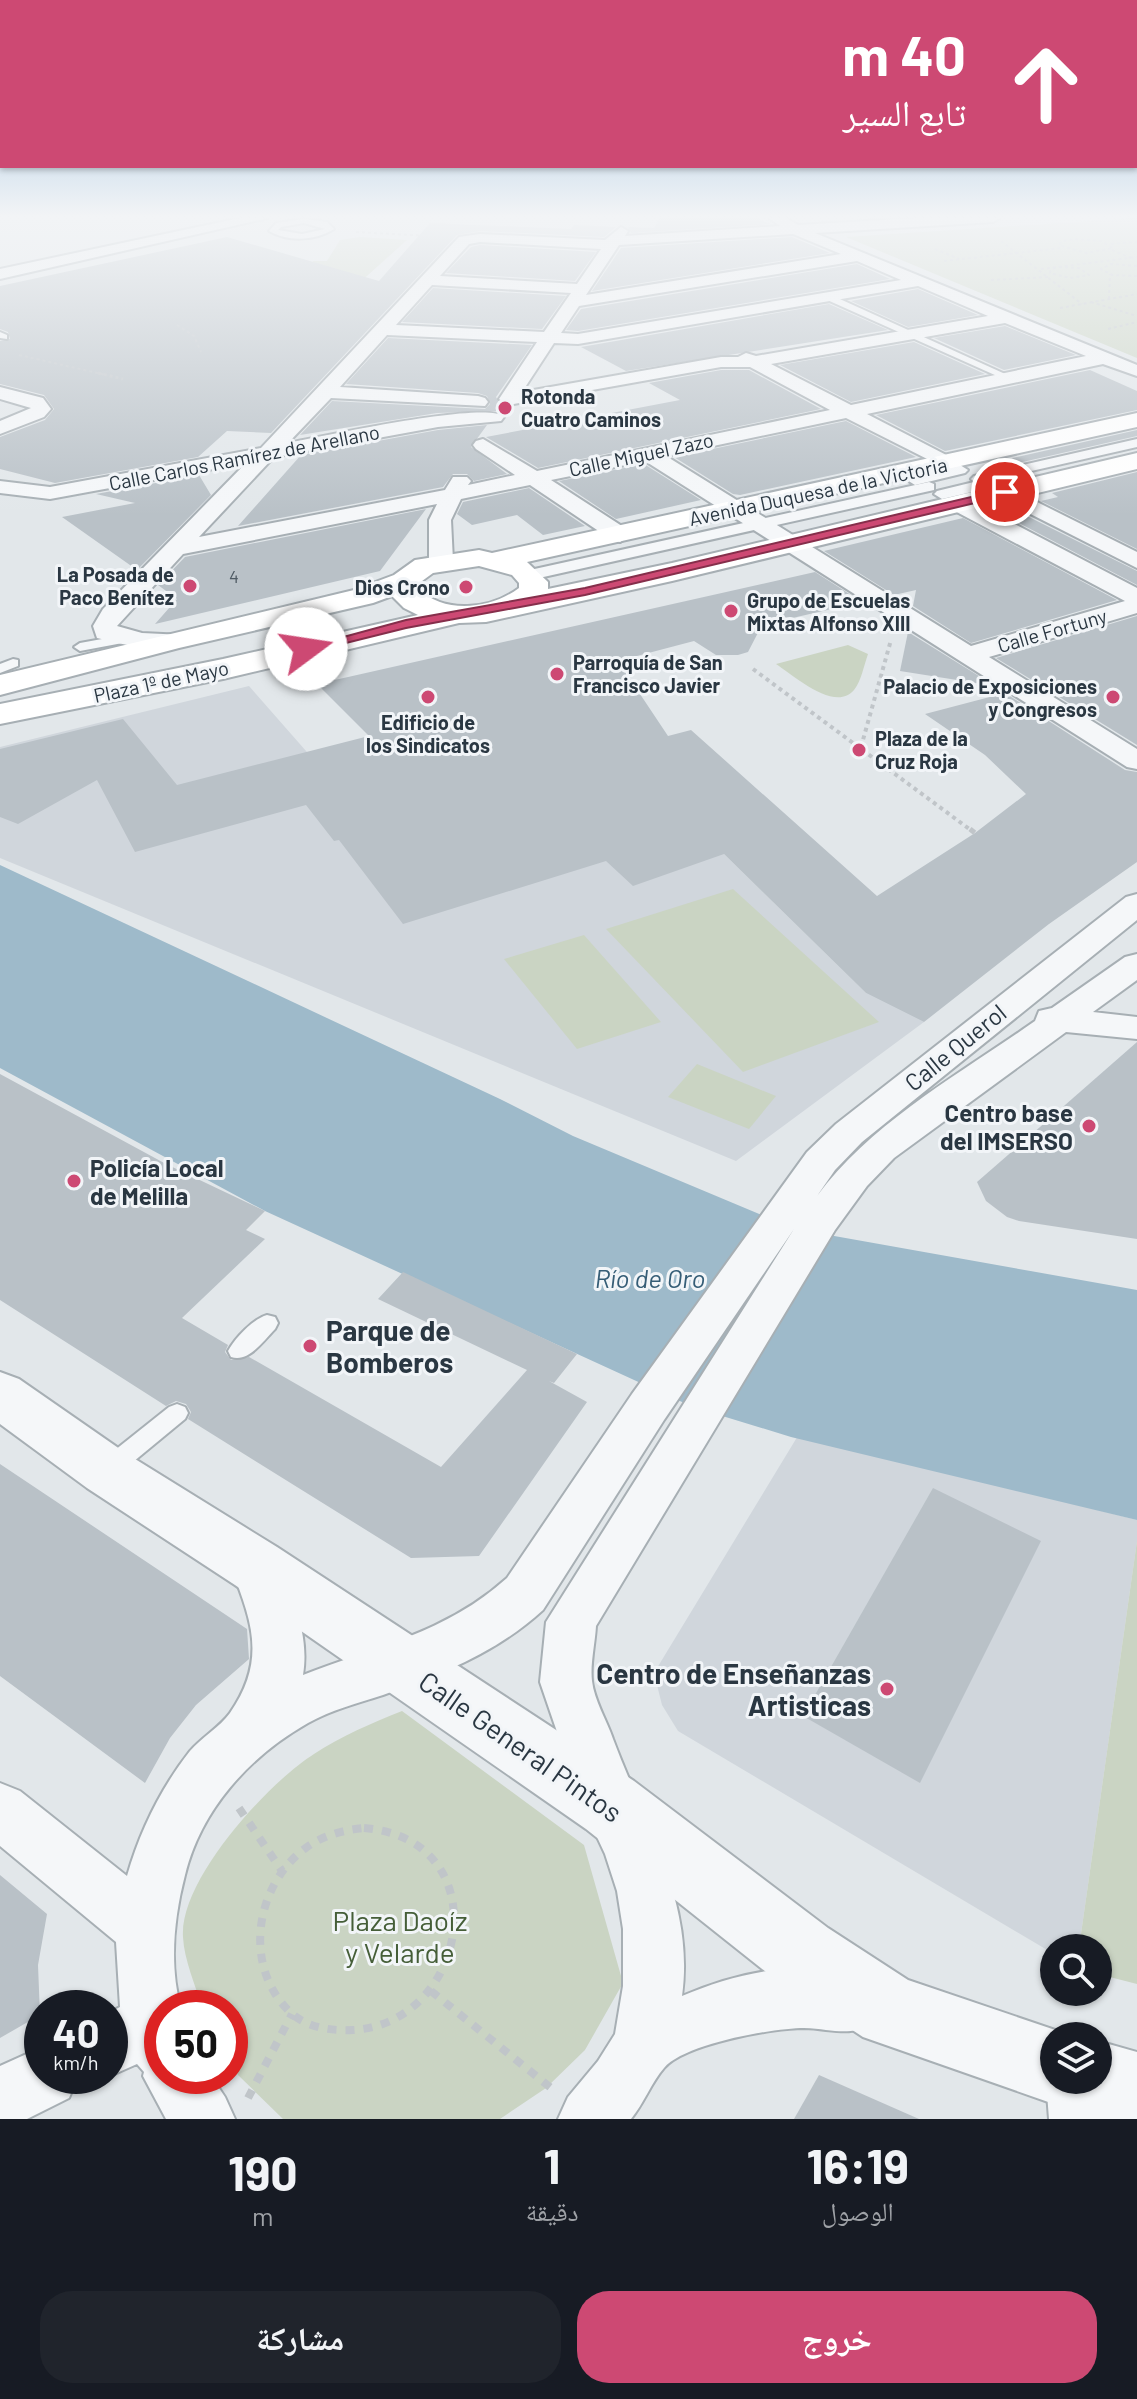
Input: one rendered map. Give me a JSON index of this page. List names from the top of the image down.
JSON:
{
  "streets": {
    "main road": ["Avenida Duquesa de la Victoria", "Plaza 1º de Mayo"],
    "street": [
      "Calle Miguel Zazo",
      "Calle Carlos Ramírez de Arellano",
      "Calle Fortuny",
      "Calle Querol",
      "Calle General Pintos"
    ]
  },
  "crossings": [
    ["Avenida Duquesa de la Victoria", "Plaza 1º de Mayo"]
  ],
  "water": ["Río de Oro"],
  "parks": ["Plaza Daoíz y Velarde"],
  "places": [
    "Rotonda Cuatro Caminos",
    "La Posada de Paco Benítez",
    "Dios Crono",
    "Grupo de Escuelas Mixtas Alfonso XIII",
    "Parroquía de San Francisco Javier",
    "Edificio de los Sindicatos",
    "Palacio de Exposiciones y Congresos",
    "Plaza de la Cruz Roja",
    "Centro base del IMSERSO",
    "Policía Local de Melilla",
    "Parque de Bomberos",
    "Centro de Enseñanzas Artisticas"
  ],
  "house_numbers": ["4"],
  "page": {
    "turn": ["40 m", "تابع السير"],
    "speed": "40 km/h",
    "limit": "50",
    "eta": [
      "16:19",
      "الوصول",
      "1",
      "دقيقة",
      "190",
      "m"
    ],
    "buttons": ["خروج", "مشاركة"]
  }
}
